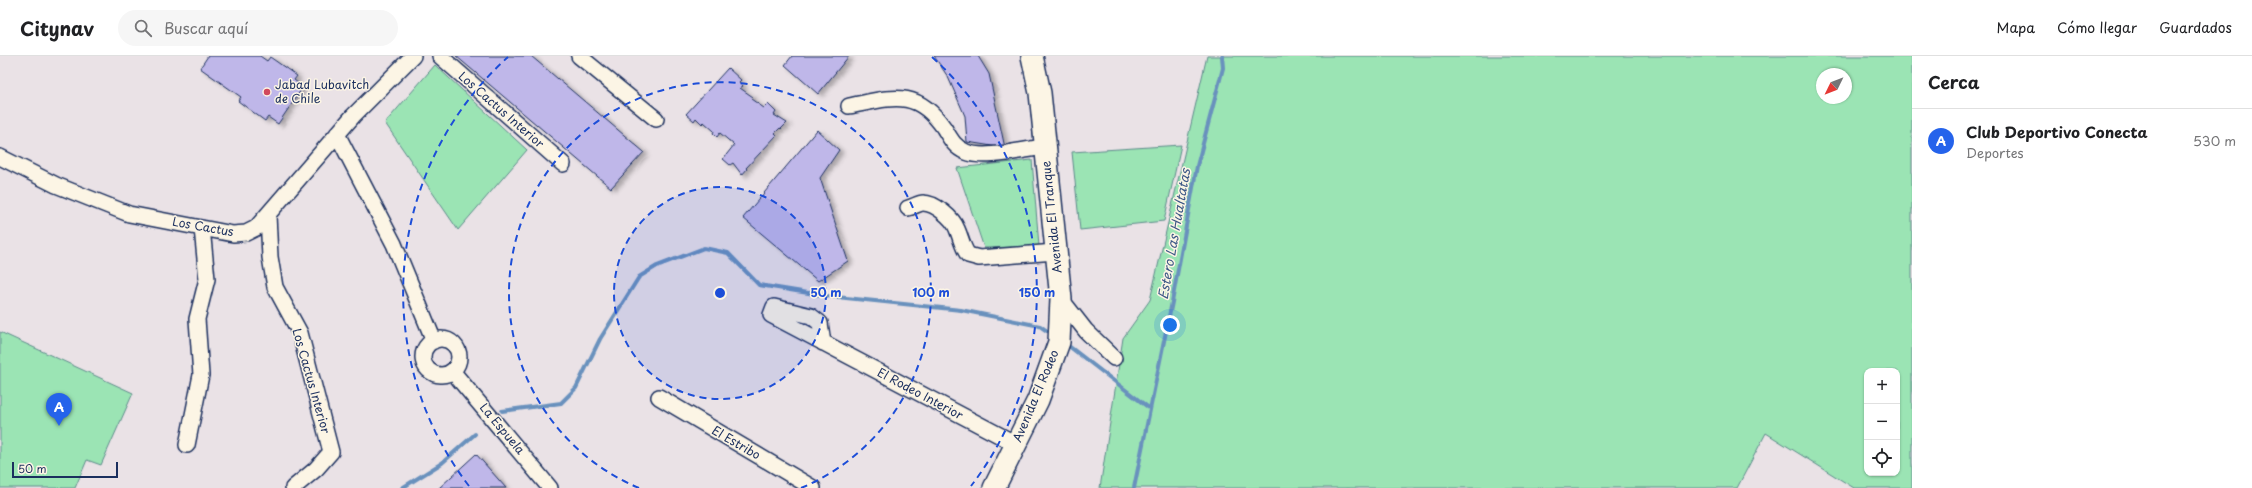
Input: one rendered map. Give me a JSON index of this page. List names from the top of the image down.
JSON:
{
  "streets": {
    "street": [
      "Los Cactus Interior",
      "Avenida El Tranque",
      "Los Cactus",
      "El Rodeo Interior",
      "Avenida El Rodeo",
      "La Espuela",
      "El Estribo"
    ]
  },
  "crossings": [
    ["Los Cactus Interior", "Los Cactus"],
    ["Avenida El Tranque", "Avenida El Rodeo"],
    ["El Rodeo Interior", "Avenida El Rodeo"]
  ],
  "water": ["Estero Las Hualtatas"],
  "places": ["Jabad Lubavitch de Chile"],
  "scale_bar": "50 m",
  "north": "bottom left",
  "page": {
    "header": "Citynav",
    "search": "Buscar aquí",
    "nav": ["Mapa", "Cómo llegar", "Guardados"],
    "heading": "Cerca",
    "list": [
      {
        "mark": "A",
        "name": "Club Deportivo Conecta",
        "note": "Deportes",
        "value": "530 m"
      }
    ],
    "map_buttons": ["+", "−"],
    "pins": "A",
    "scale": "50 m"
  },
  "rings": ["50 m", "100 m", "150 m"]
}
